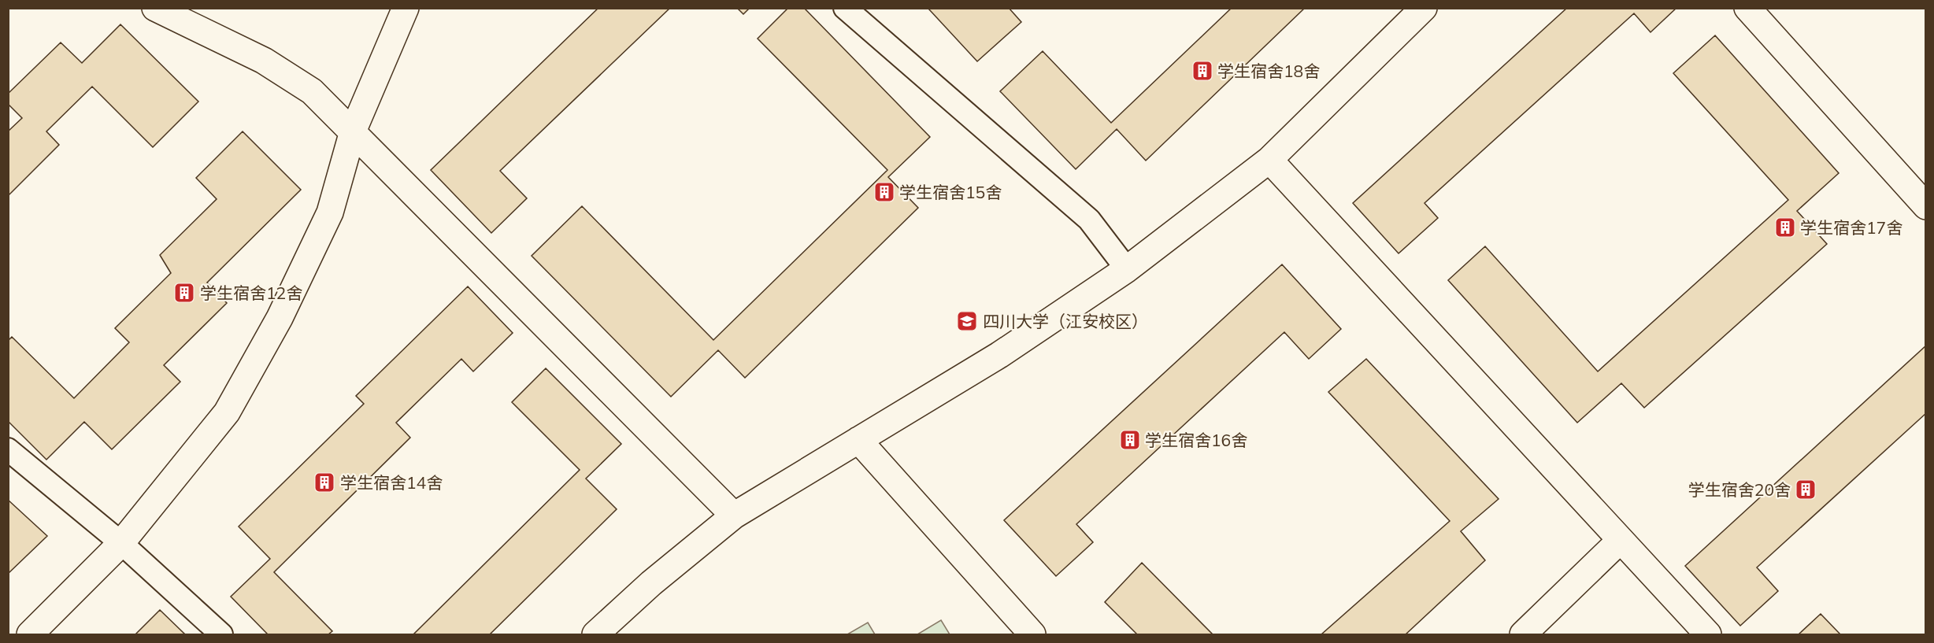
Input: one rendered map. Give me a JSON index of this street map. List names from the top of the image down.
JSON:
{
  "places": {
    "building": [
      "学生宿舍18舍",
      "学生宿舍15舍",
      "学生宿舍17舍",
      "学生宿舍12舍",
      "学生宿舍16舍",
      "学生宿舍14舍",
      "学生宿舍20舍"
    ],
    "school or university": ["四川大学（江安校区）"]
  }
}
